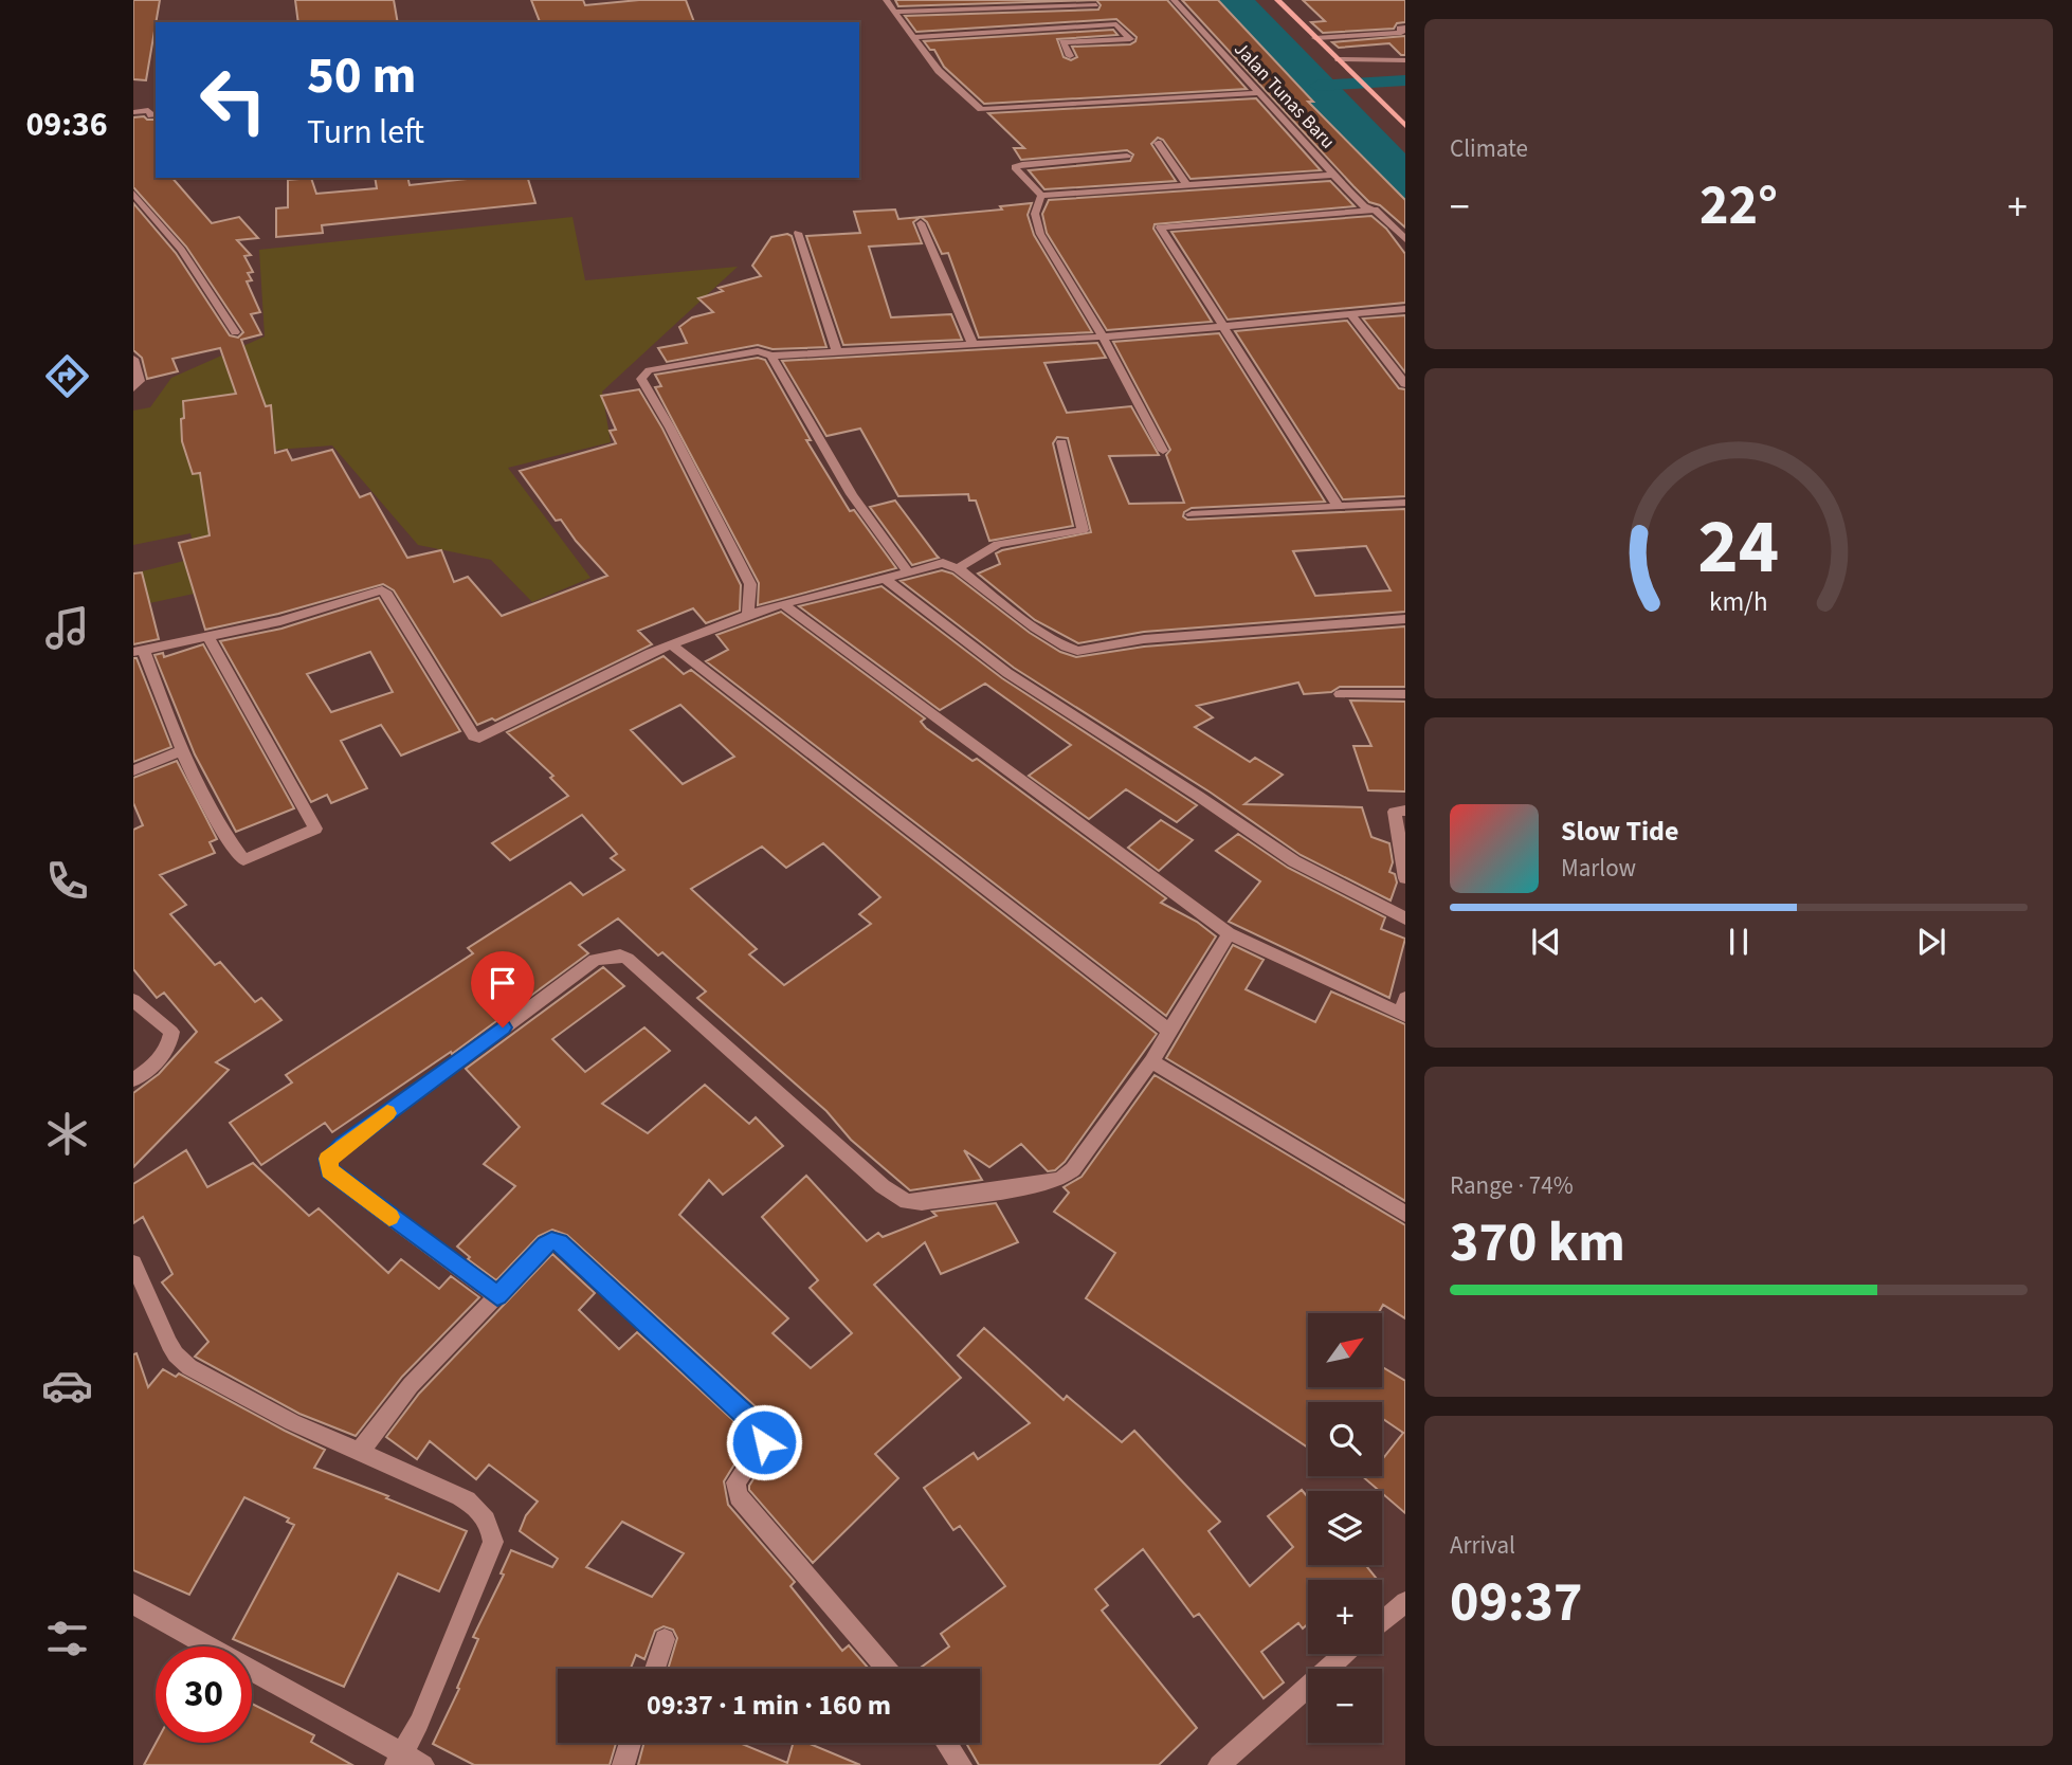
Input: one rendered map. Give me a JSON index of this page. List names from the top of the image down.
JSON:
{
  "streets": {
    "street": ["Jalan Tunas Baru"]
  },
  "north": "top right",
  "page": {
    "tabs": "09:36",
    "tile": [
      "Climate",
      ["Range · 74%", "370 km"],
      ["Arrival", "09:37"]
    ],
    "turn": ["50 m", "Turn left"],
    "heat": ["−", "22°", "+"],
    "song": ["Slow Tide", "Marlow"],
    "map_buttons": ["+", "−"],
    "limit": "30",
    "trip": "09:37 · 1 min · 160 m",
    "gauge": ["24", "km/h"]
  }
}
